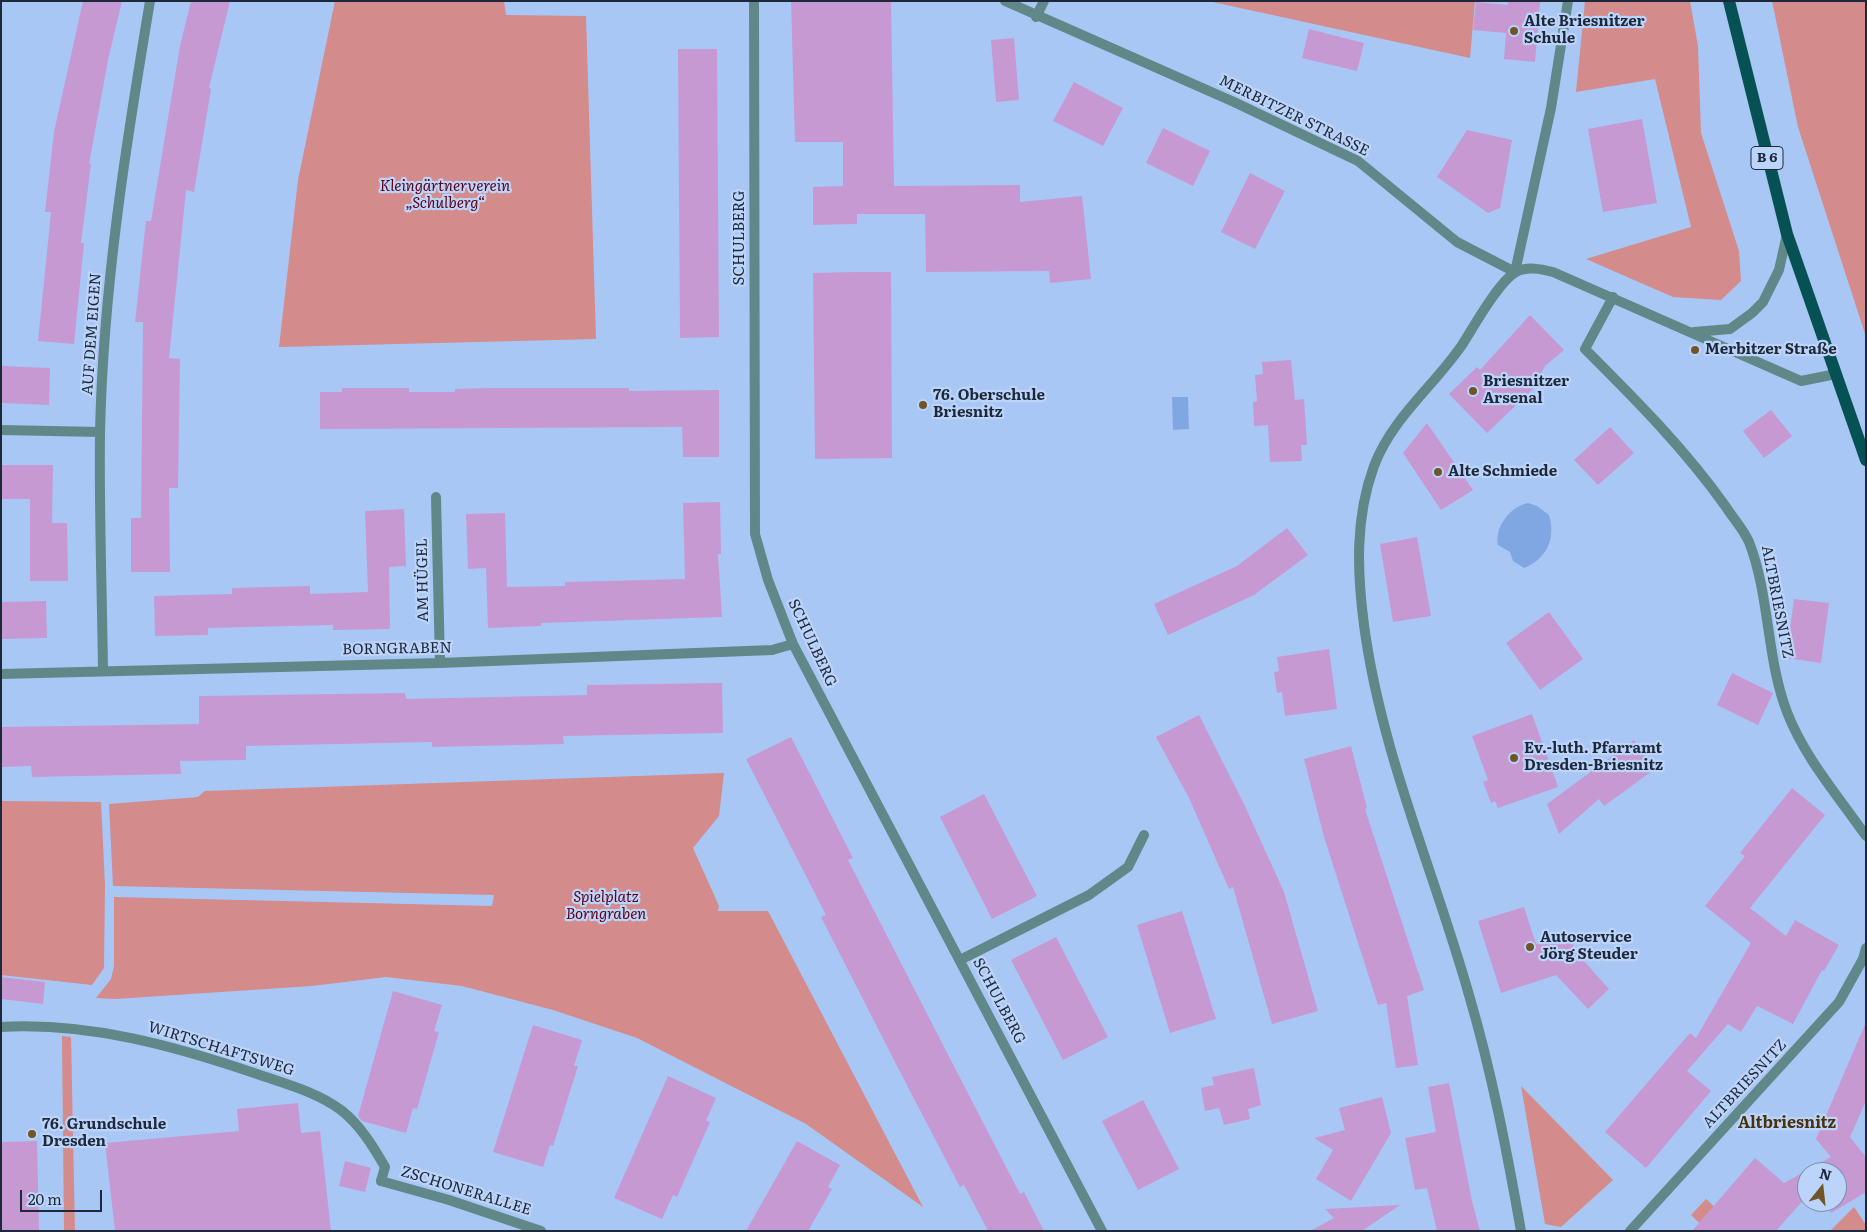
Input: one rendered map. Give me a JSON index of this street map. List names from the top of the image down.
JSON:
{
  "streets": {
    "main road": ["B 6"],
    "street": [
      "MERBITZER STRASSE",
      "SCHULBERG",
      "AUF DEM EIGEN",
      "AM HÜGEL",
      "ALTBRIESNITZ",
      "BORNGRABEN",
      "WIRTSCHAFTSWEG",
      "ZSCHONERALLEE"
    ]
  },
  "crossings": [
    ["SCHULBERG", "BORNGRABEN"],
    ["AUF DEM EIGEN", "BORNGRABEN"],
    ["AM HÜGEL", "BORNGRABEN"],
    ["WIRTSCHAFTSWEG", "ZSCHONERALLEE"]
  ],
  "districts": ["Altbriesnitz"],
  "parks": ["Kleingärtnerverein „Schulberg“", "Spielplatz Borngraben"],
  "places": [
    "Alte Briesnitzer Schule",
    "Merbitzer Straße",
    "Briesnitzer Arsenal",
    "76. Oberschule Briesnitz",
    "Alte Schmiede",
    "Ev.-luth. Pfarramt Dresden-Briesnitz",
    "Autoservice Jörg Steuder",
    "76. Grundschule Dresden"
  ],
  "scale_bar": "20 m",
  "north": "top"
}
